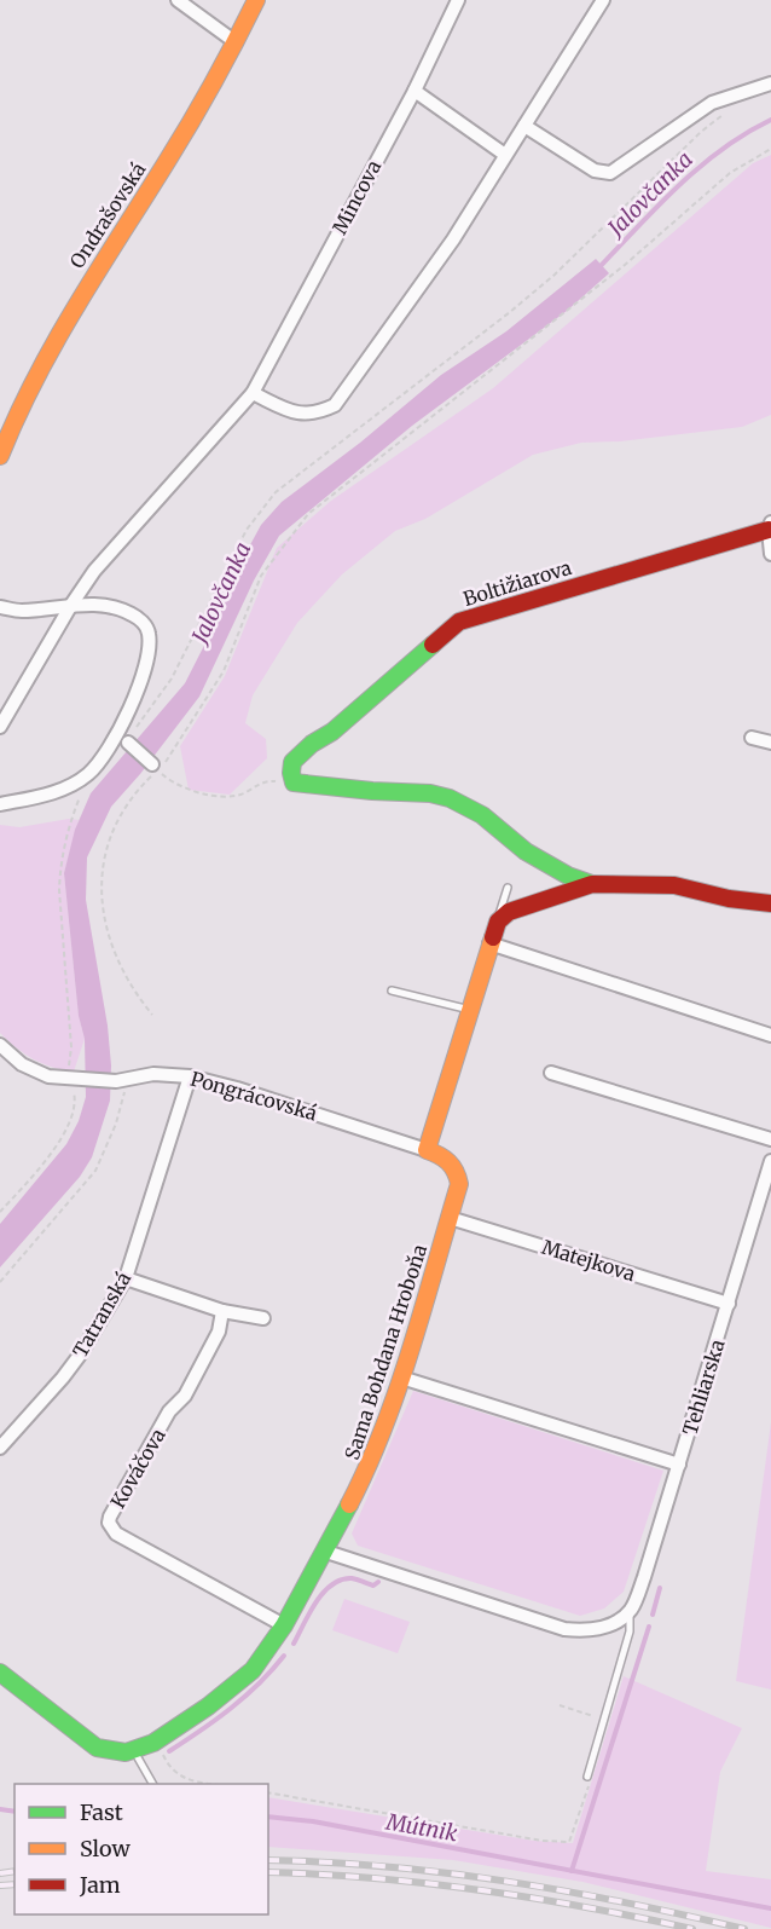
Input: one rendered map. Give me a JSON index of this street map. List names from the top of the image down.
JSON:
{
  "streets": {
    "street": [
      "Mincova",
      "Ondrašovská",
      "Boltižiarova",
      "Pongrácovská",
      "Matejkova",
      "Tatranská",
      "Sama Bohdana Hroboňa",
      "Tehliarska",
      "Kováčova"
    ]
  },
  "crossings": [
    ["Pongrácovská", "Tatranská"],
    ["Pongrácovská", "Sama Bohdana Hroboňa"],
    ["Matejkova", "Sama Bohdana Hroboňa"],
    ["Matejkova", "Tehliarska"],
    ["Sama Bohdana Hroboňa", "Kováčova"]
  ],
  "water": ["Jalovčanka", "Mútnik"],
  "legend": ["Fast", "Slow", "Jam"]
}
